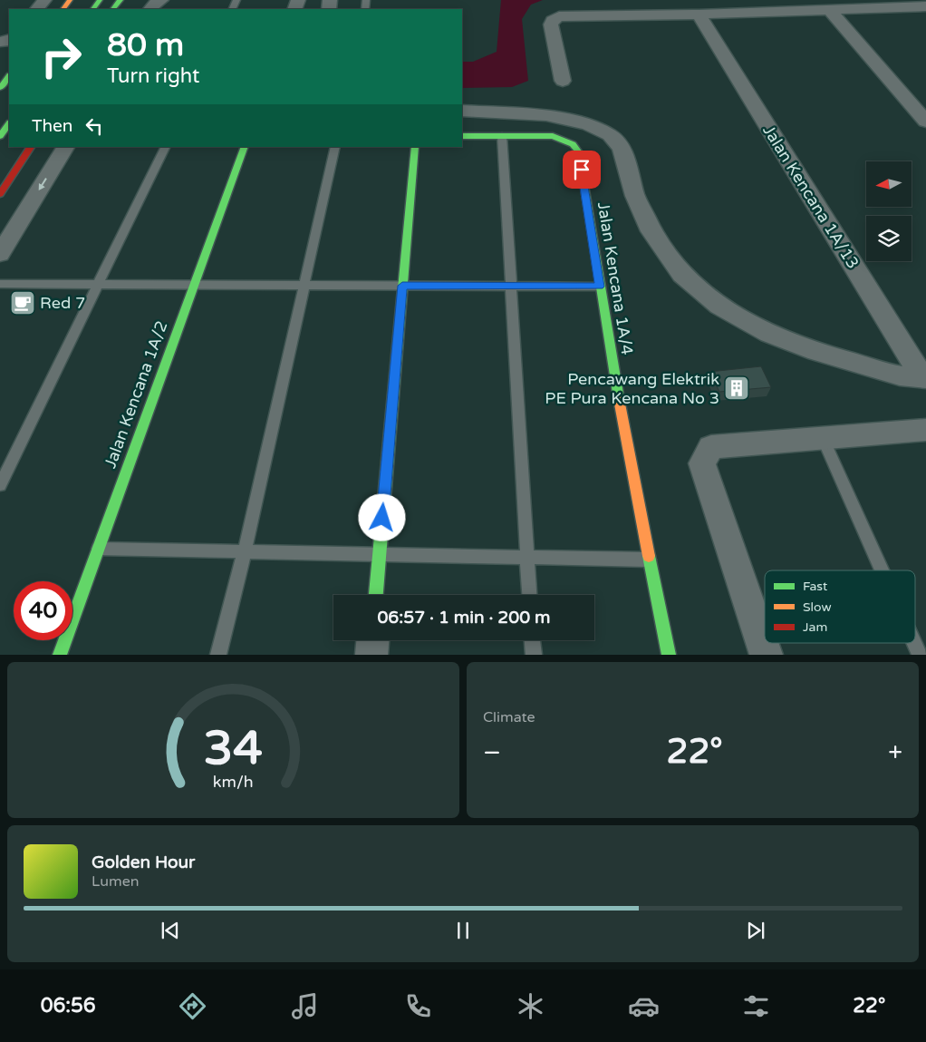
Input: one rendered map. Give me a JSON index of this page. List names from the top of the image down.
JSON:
{
  "streets": {
    "main road": ["Jalan Kencana 1A/4", "Jalan Kencana 1A/2"],
    "street": ["Jalan Kencana 1A/13"]
  },
  "places": {
    "cafe": ["Red 7"],
    "building": ["Pencawang Elektrik PE Pura Kencana No 3"]
  },
  "legend": ["Fast", "Slow", "Jam"],
  "north": "left",
  "page": {
    "turn": ["80 m", "Turn right"],
    "then": "Then",
    "limit": "40",
    "trip": "06:57 · 1 min · 200 m",
    "tile": "Climate",
    "heat": ["−", "22°", "+"],
    "song": ["Golden Hour", "Lumen"],
    "tabs": ["06:56", "22°"],
    "gauge": ["34", "km/h"]
  }
}
